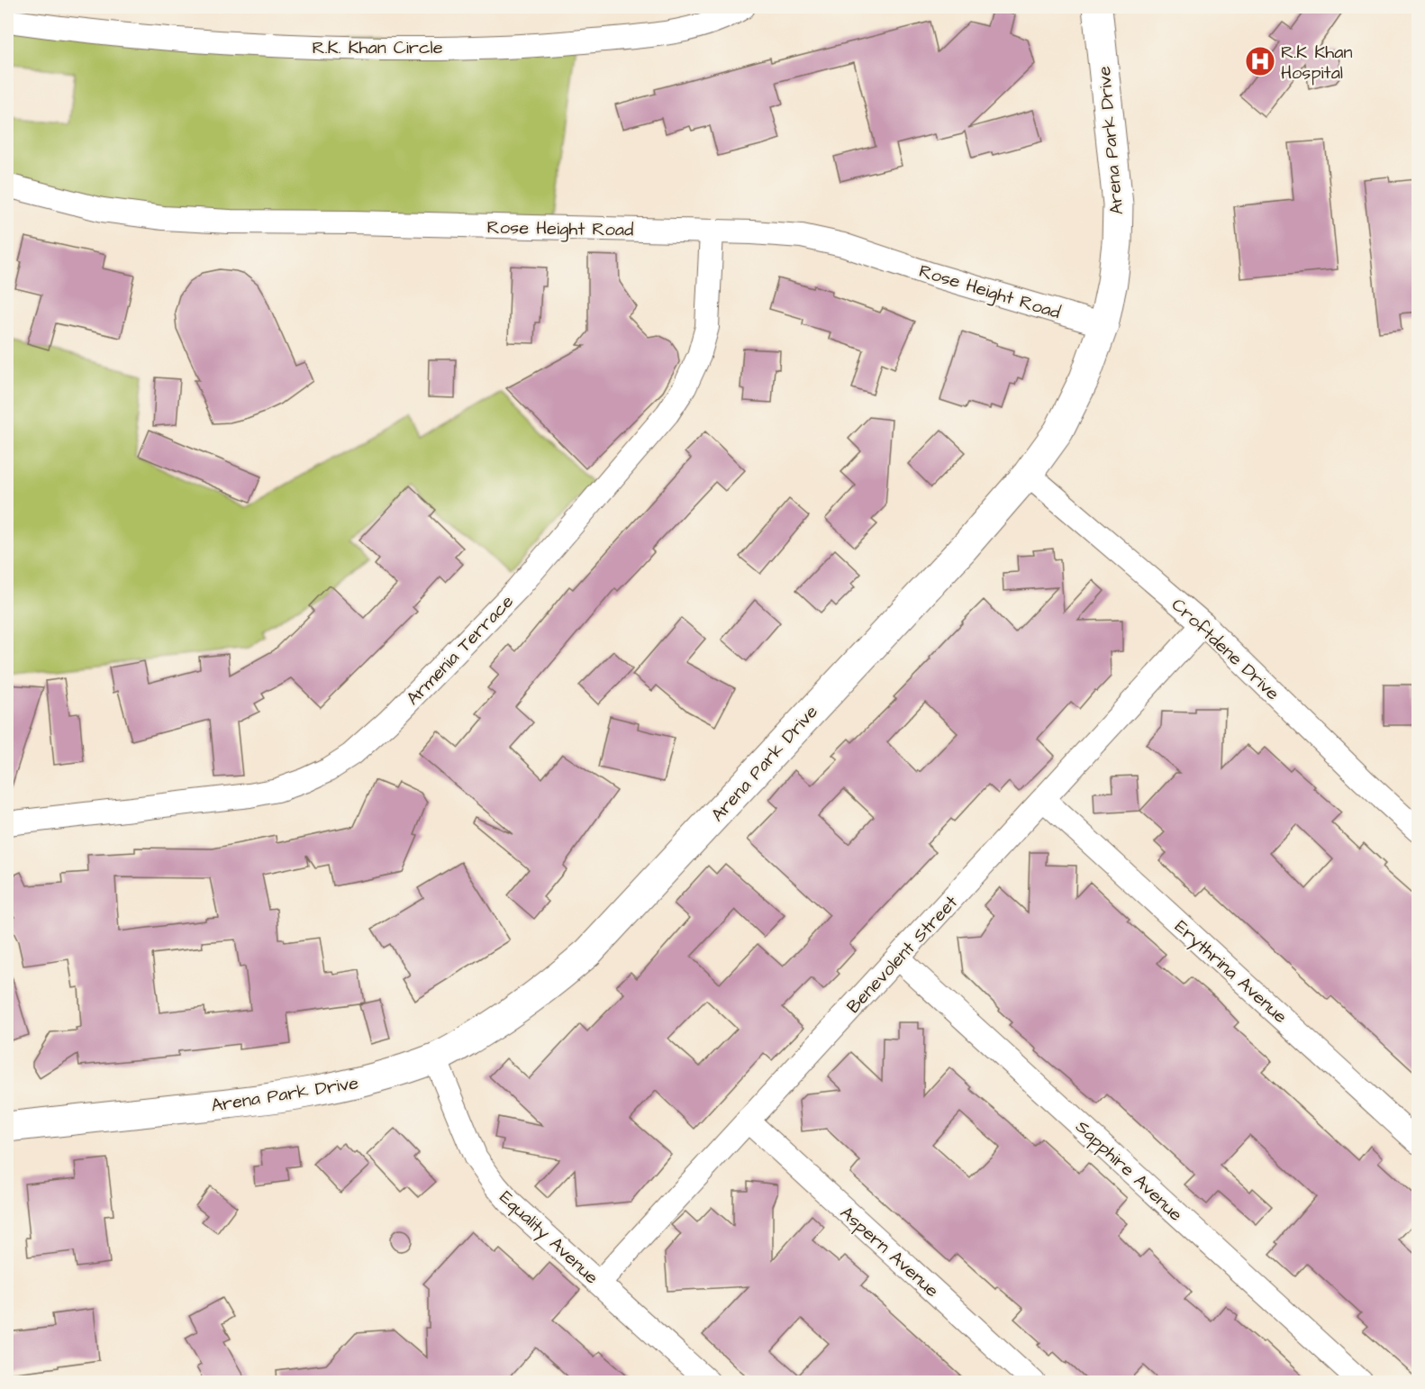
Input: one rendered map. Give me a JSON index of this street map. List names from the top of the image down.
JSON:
{
  "streets": {
    "street": [
      "R.K. Khan Circle",
      "Arena Park Drive",
      "Rose Height Road",
      "Croftdene Drive",
      "Armenia Terrace",
      "Benevolent Street",
      "Erythrina Avenue",
      "Sapphire Avenue",
      "Equality Avenue",
      "Aspern Avenue"
    ]
  },
  "crossings": [
    ["Arena Park Drive", "Rose Height Road"],
    ["Arena Park Drive", "Croftdene Drive"],
    ["Arena Park Drive", "Equality Avenue"],
    ["Rose Height Road", "Armenia Terrace"],
    ["Croftdene Drive", "Benevolent Street"],
    ["Benevolent Street", "Erythrina Avenue"],
    ["Benevolent Street", "Sapphire Avenue"],
    ["Benevolent Street", "Equality Avenue"],
    ["Benevolent Street", "Aspern Avenue"]
  ],
  "places": {
    "hospital": ["R.K Khan Hospital"]
  }
}
